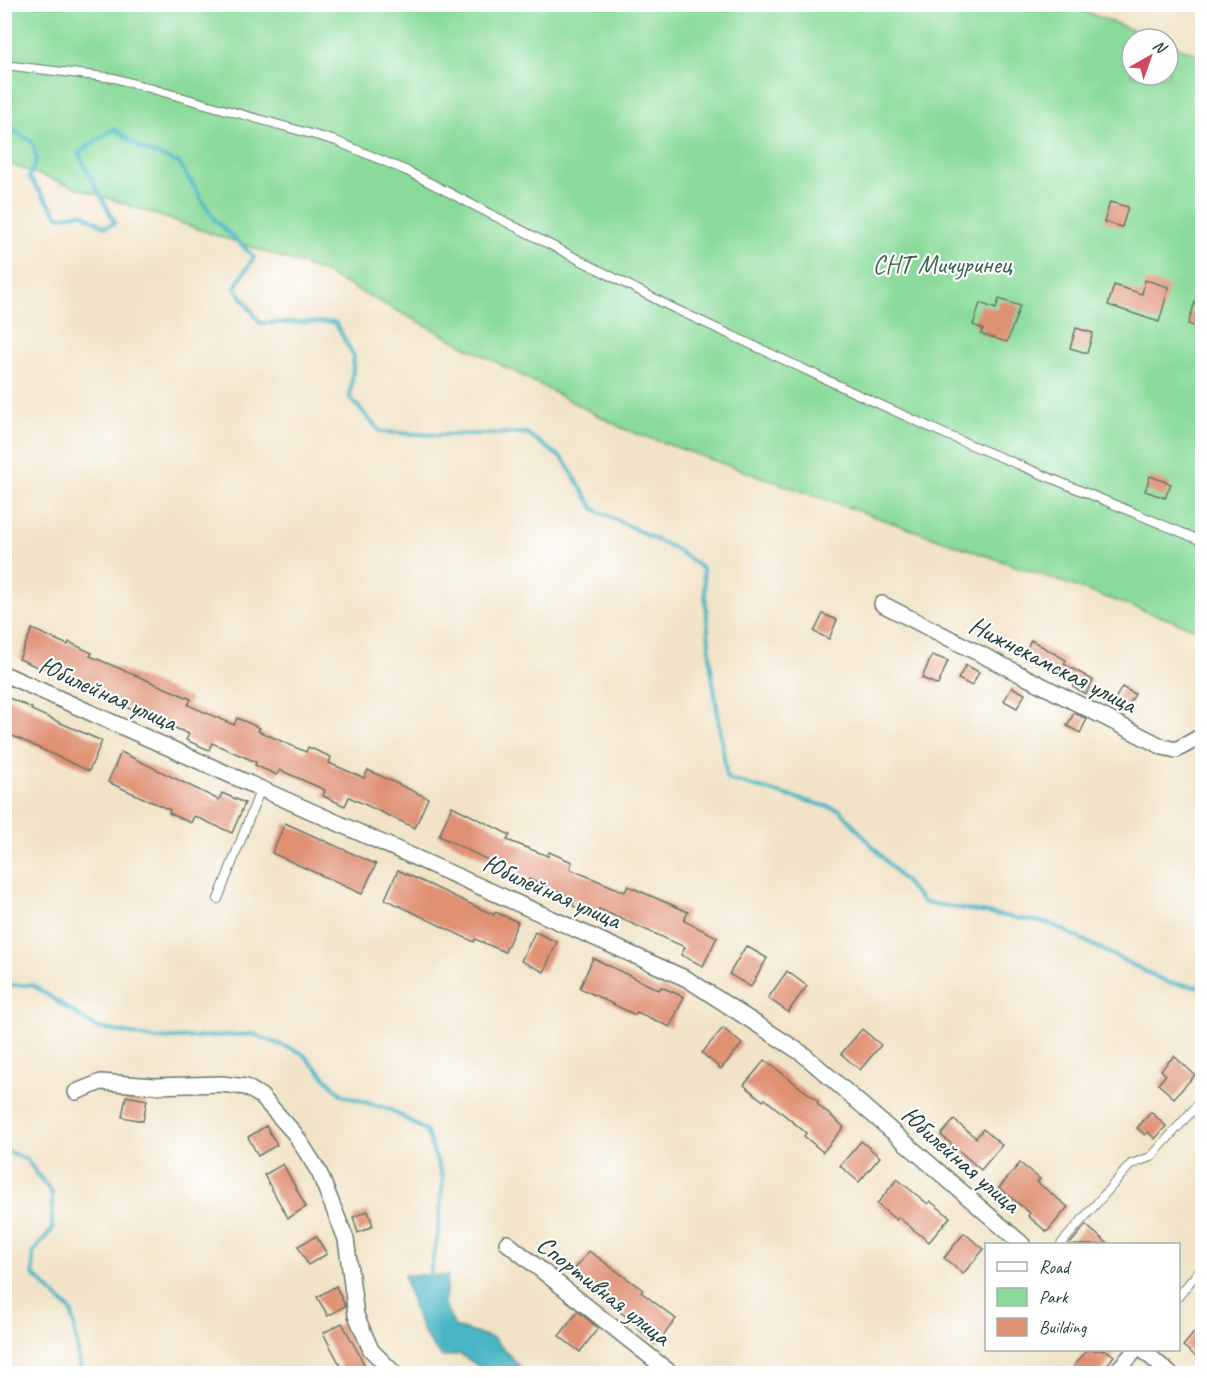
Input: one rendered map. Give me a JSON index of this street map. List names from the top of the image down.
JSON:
{
  "streets": {
    "street": ["Нижнекамская улица", "Юбилейная улица", "Спортивная улица"]
  },
  "parks": ["СНТ Мичуринец"],
  "legend": ["Road", "Park", "Building"],
  "north": "top right"
}
